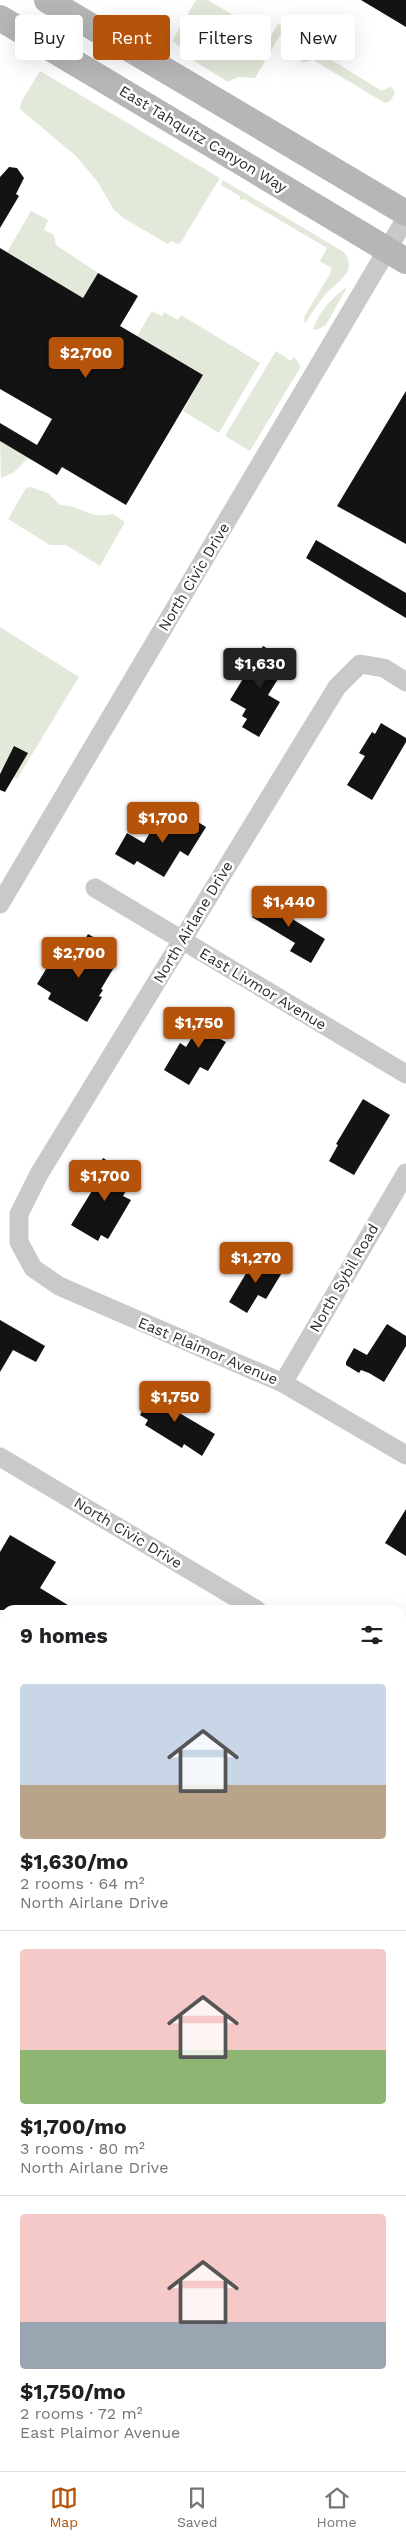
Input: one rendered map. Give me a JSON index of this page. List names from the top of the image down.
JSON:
{
  "streets": {
    "main road": ["East Tahquitz Canyon Way"],
    "street": [
      "North Civic Drive",
      "North Airlane Drive",
      "East Livmor Avenue",
      "North Sybil Road",
      "East Plaimor Avenue"
    ]
  },
  "crossings": [
    ["East Tahquitz Canyon Way", "North Civic Drive"],
    ["North Airlane Drive", "East Livmor Avenue"],
    ["North Airlane Drive", "East Plaimor Avenue"],
    ["North Sybil Road", "East Plaimor Avenue"]
  ],
  "page": {
    "chip": [
      "Buy",
      "Rent",
      "Filters",
      "New"
    ],
    "price": [
      "$2,700",
      "$1,630",
      "$1,700",
      "$1,440",
      "$2,700",
      "$1,750",
      "$1,700",
      "$1,270",
      "$1,750"
    ],
    "heading": "9 homes",
    "list": [
      {
        "name": "$1,630/mo",
        "note": "2 rooms · 64 m² · North Airlane Drive"
      },
      {
        "name": "$1,700/mo",
        "note": "3 rooms · 80 m² · North Airlane Drive"
      },
      {
        "name": "$1,750/mo",
        "note": "2 rooms · 72 m² · East Plaimor Avenue"
      }
    ],
    "tabs": ["Map", "Saved", "Home"]
  }
}
